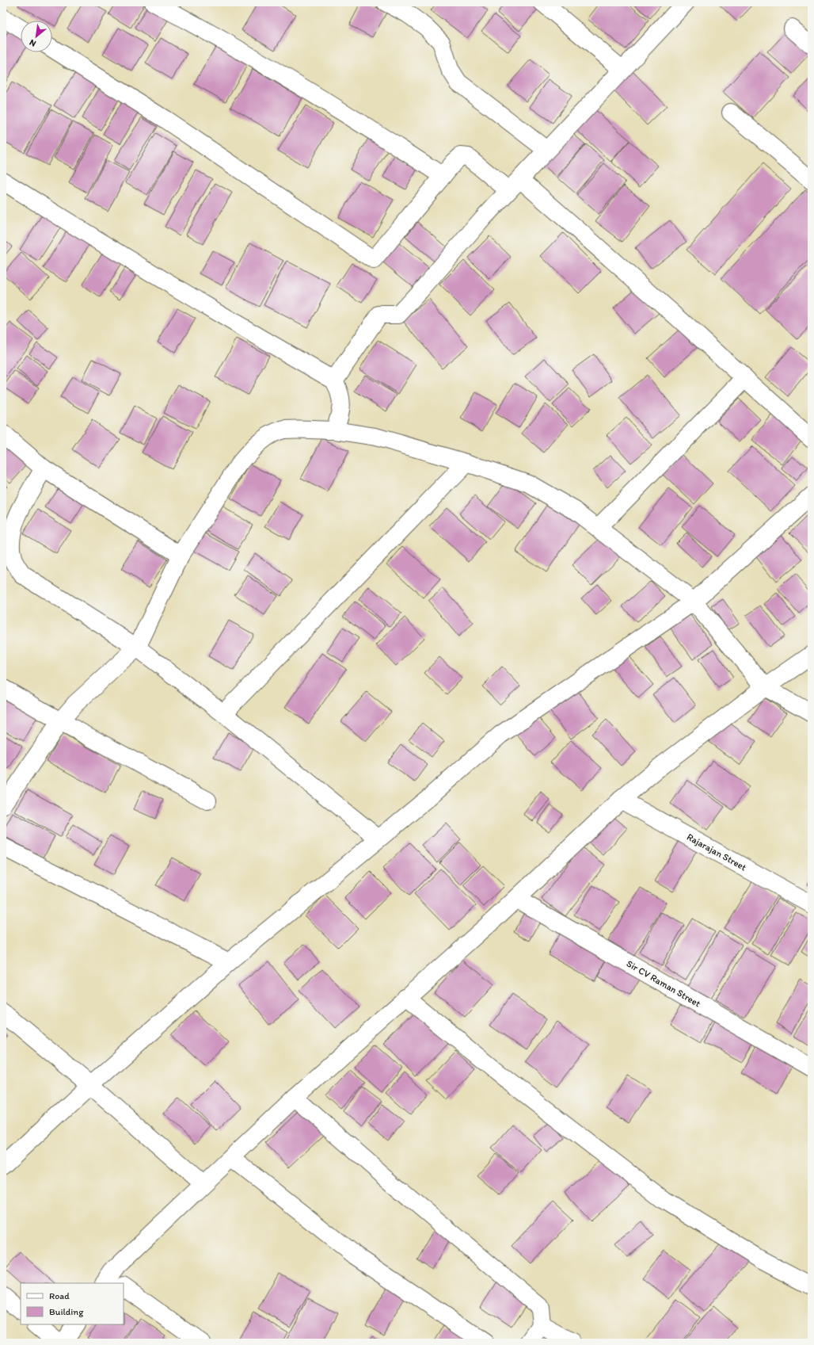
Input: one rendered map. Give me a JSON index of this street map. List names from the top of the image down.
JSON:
{
  "streets": {
    "street": ["Rajarajan Street", "Sir CV Raman Street"]
  },
  "legend": ["Road", "Building"],
  "north": "bottom left"
}
